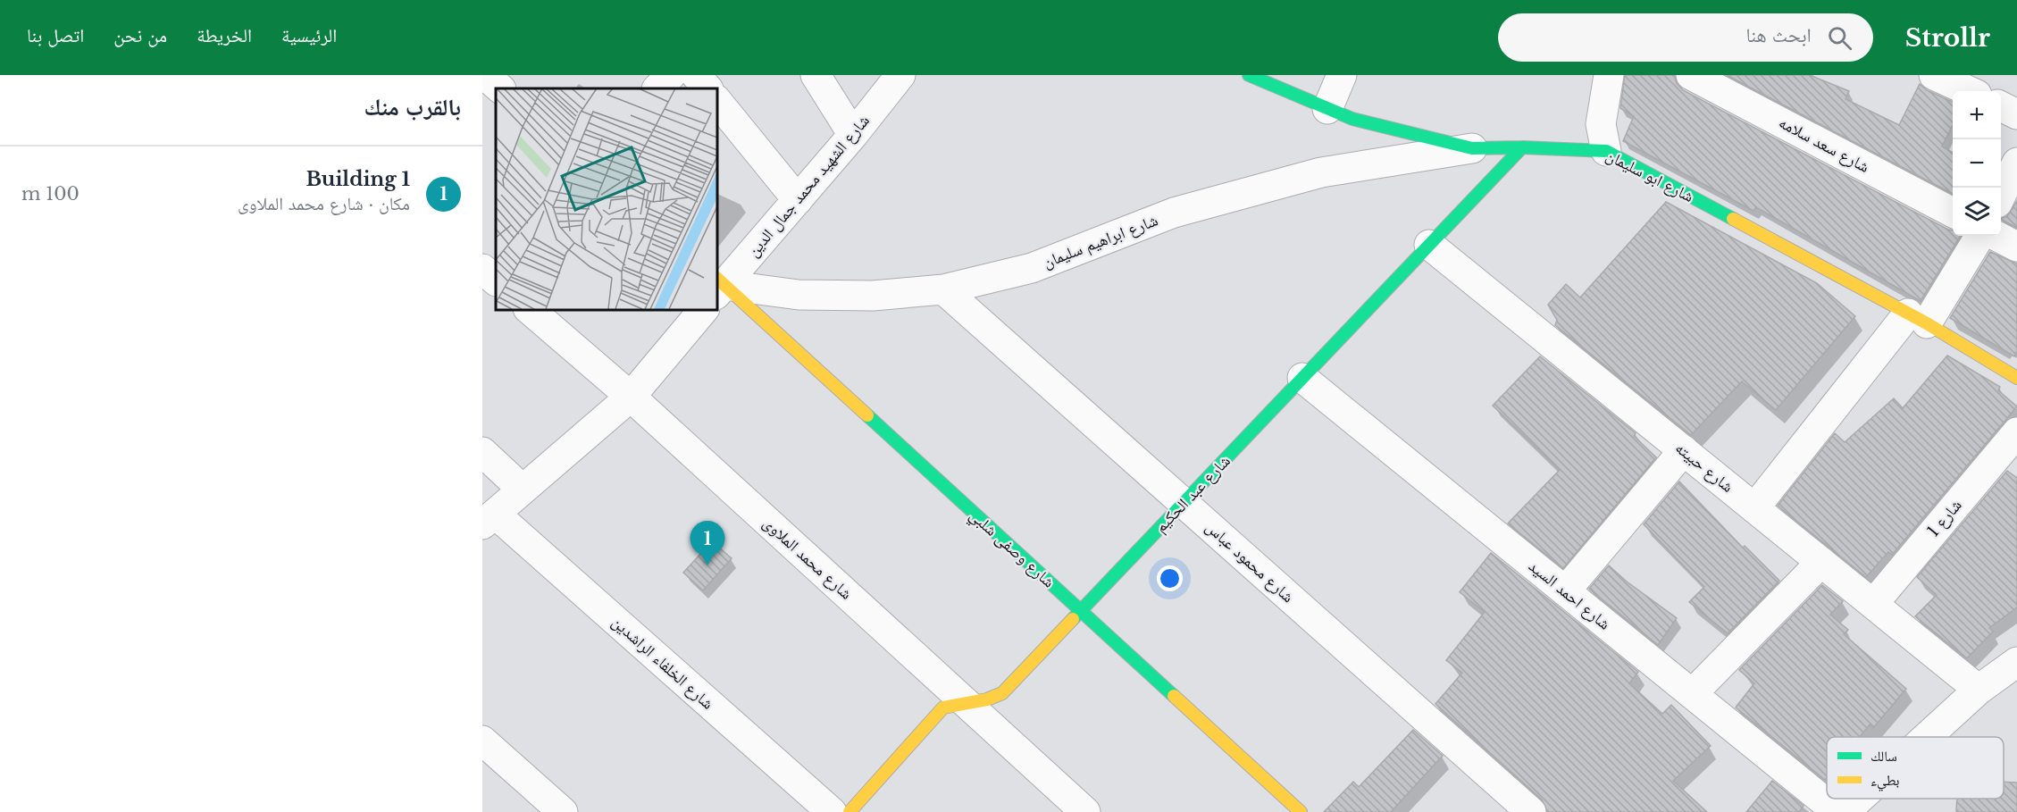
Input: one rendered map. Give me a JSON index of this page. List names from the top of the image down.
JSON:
{
  "streets": {
    "street": [
      "شارع سعد سلامه",
      "شارع ابو سليمان",
      "شارع الشهيد محمد جمال الدين",
      "شارع ابراهيم سليمان",
      "شارع حبيته",
      "شارع عبد الحكيم",
      "شارع 1",
      "شارع وصفى شلبي",
      "شارع محمد الملاوى",
      "شارع محمود عباس",
      "شارع احمد السيد",
      "شارع الخلفاء الراشدين"
    ]
  },
  "crossings": [
    ["شارع ابو سليمان", "شارع ابراهيم سليمان"],
    ["شارع ابو سليمان", "شارع عبد الحكيم"],
    ["شارع الشهيد محمد جمال الدين", "شارع ابراهيم سليمان"],
    ["شارع الشهيد محمد جمال الدين", "شارع وصفى شلبي"],
    ["شارع ابراهيم سليمان", "شارع وصفى شلبي"],
    ["شارع ابراهيم سليمان", "شارع محمود عباس"],
    ["شارع حبيته", "شارع عبد الحكيم"],
    ["شارع حبيته", "شارع 1"],
    ["شارع عبد الحكيم", "شارع وصفى شلبي"],
    ["شارع عبد الحكيم", "شارع محمد الملاوى"],
    ["شارع عبد الحكيم", "شارع محمود عباس"],
    ["شارع عبد الحكيم", "شارع احمد السيد"]
  ],
  "legend": ["سالك", "بطيء"],
  "page": {
    "header": "Strollr",
    "search": "ابحث هنا",
    "nav": [
      "الرئيسية",
      "الخريطة",
      "من نحن",
      "اتصل بنا"
    ],
    "heading": "بالقرب منك",
    "map_buttons": ["+", "−"],
    "list": [
      {
        "mark": "1",
        "name": "Building 1",
        "note": "مكان · شارع محمد الملاوى",
        "value": "100 m"
      }
    ],
    "pins": "1"
  }
}
